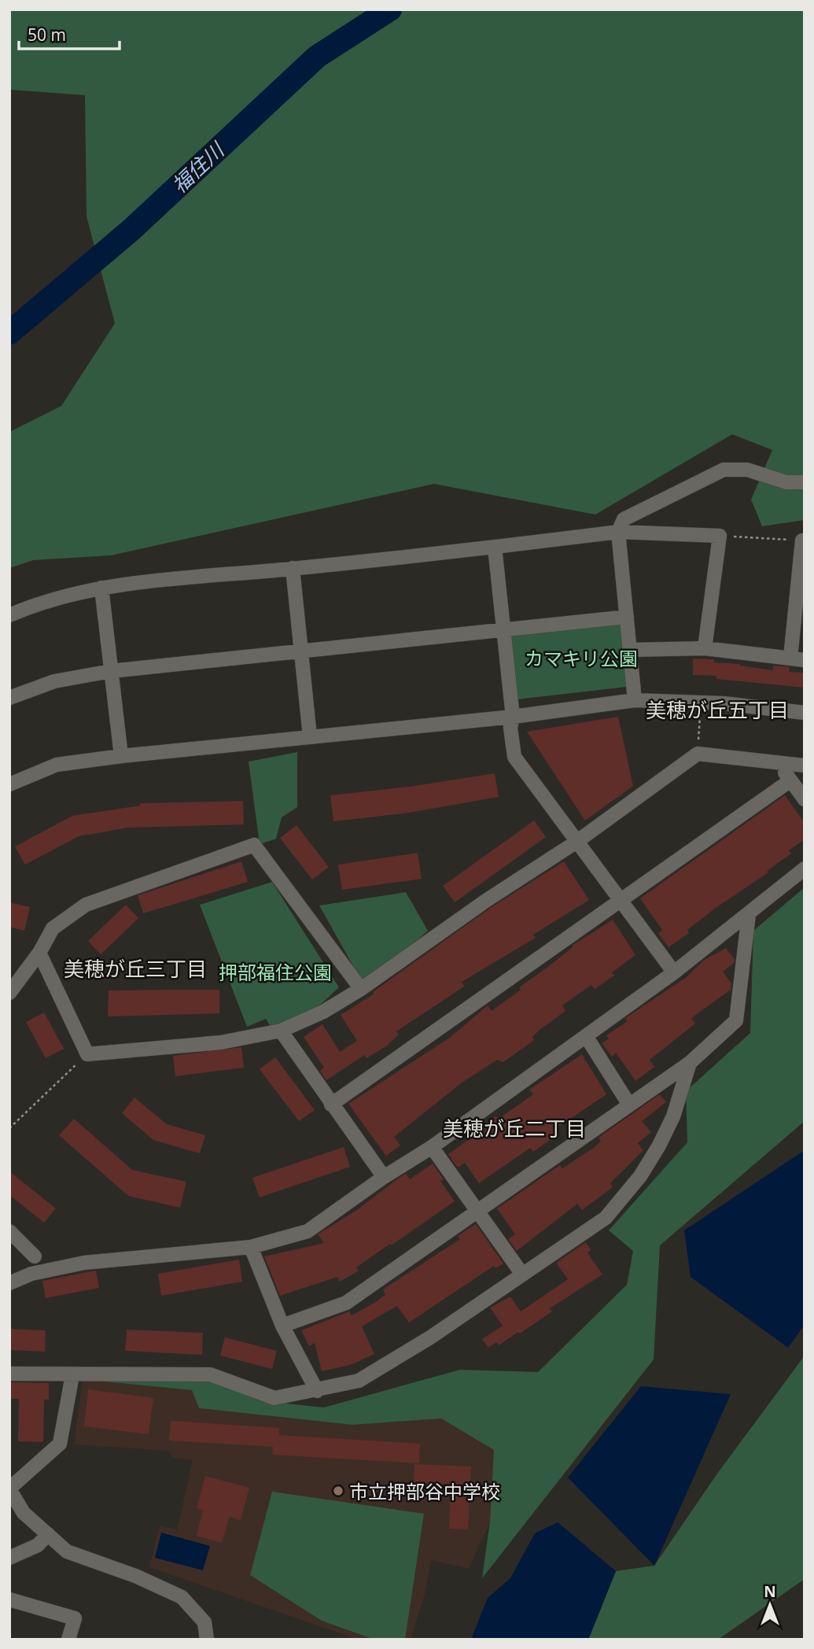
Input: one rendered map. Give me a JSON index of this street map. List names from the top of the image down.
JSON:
{
  "districts": ["美穂が丘五丁目", "美穂が丘三丁目", "美穂が丘二丁目"],
  "water": ["福住川"],
  "parks": ["カマキリ公園", "押部福住公園"],
  "places": ["市立押部谷中学校"],
  "scale_bar": "50 m",
  "north": "top"
}
